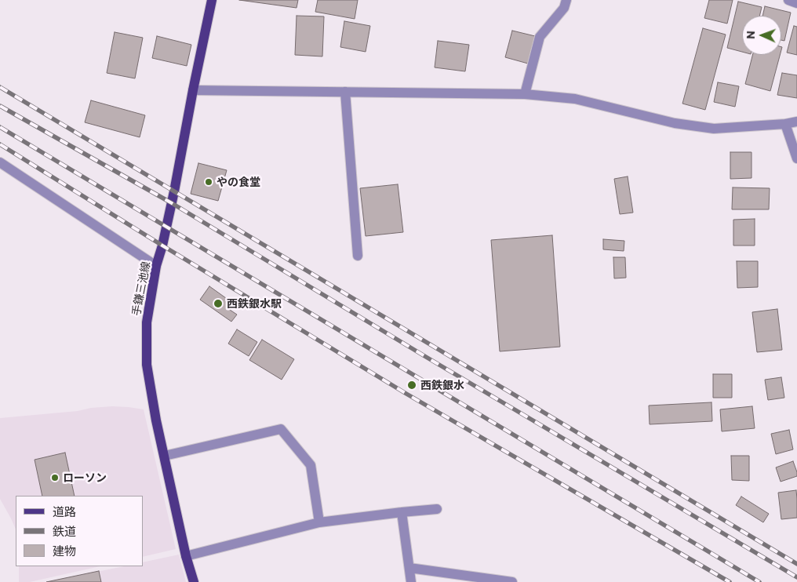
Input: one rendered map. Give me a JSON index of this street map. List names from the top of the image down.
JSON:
{
  "streets": {
    "main road": ["手鎌三池線"]
  },
  "places": [
    "やの食堂",
    "西鉄銀水駅",
    "西鉄銀水",
    "ローソン"
  ],
  "legend": ["道路", "鉄道", "建物"],
  "north": "left"
}
